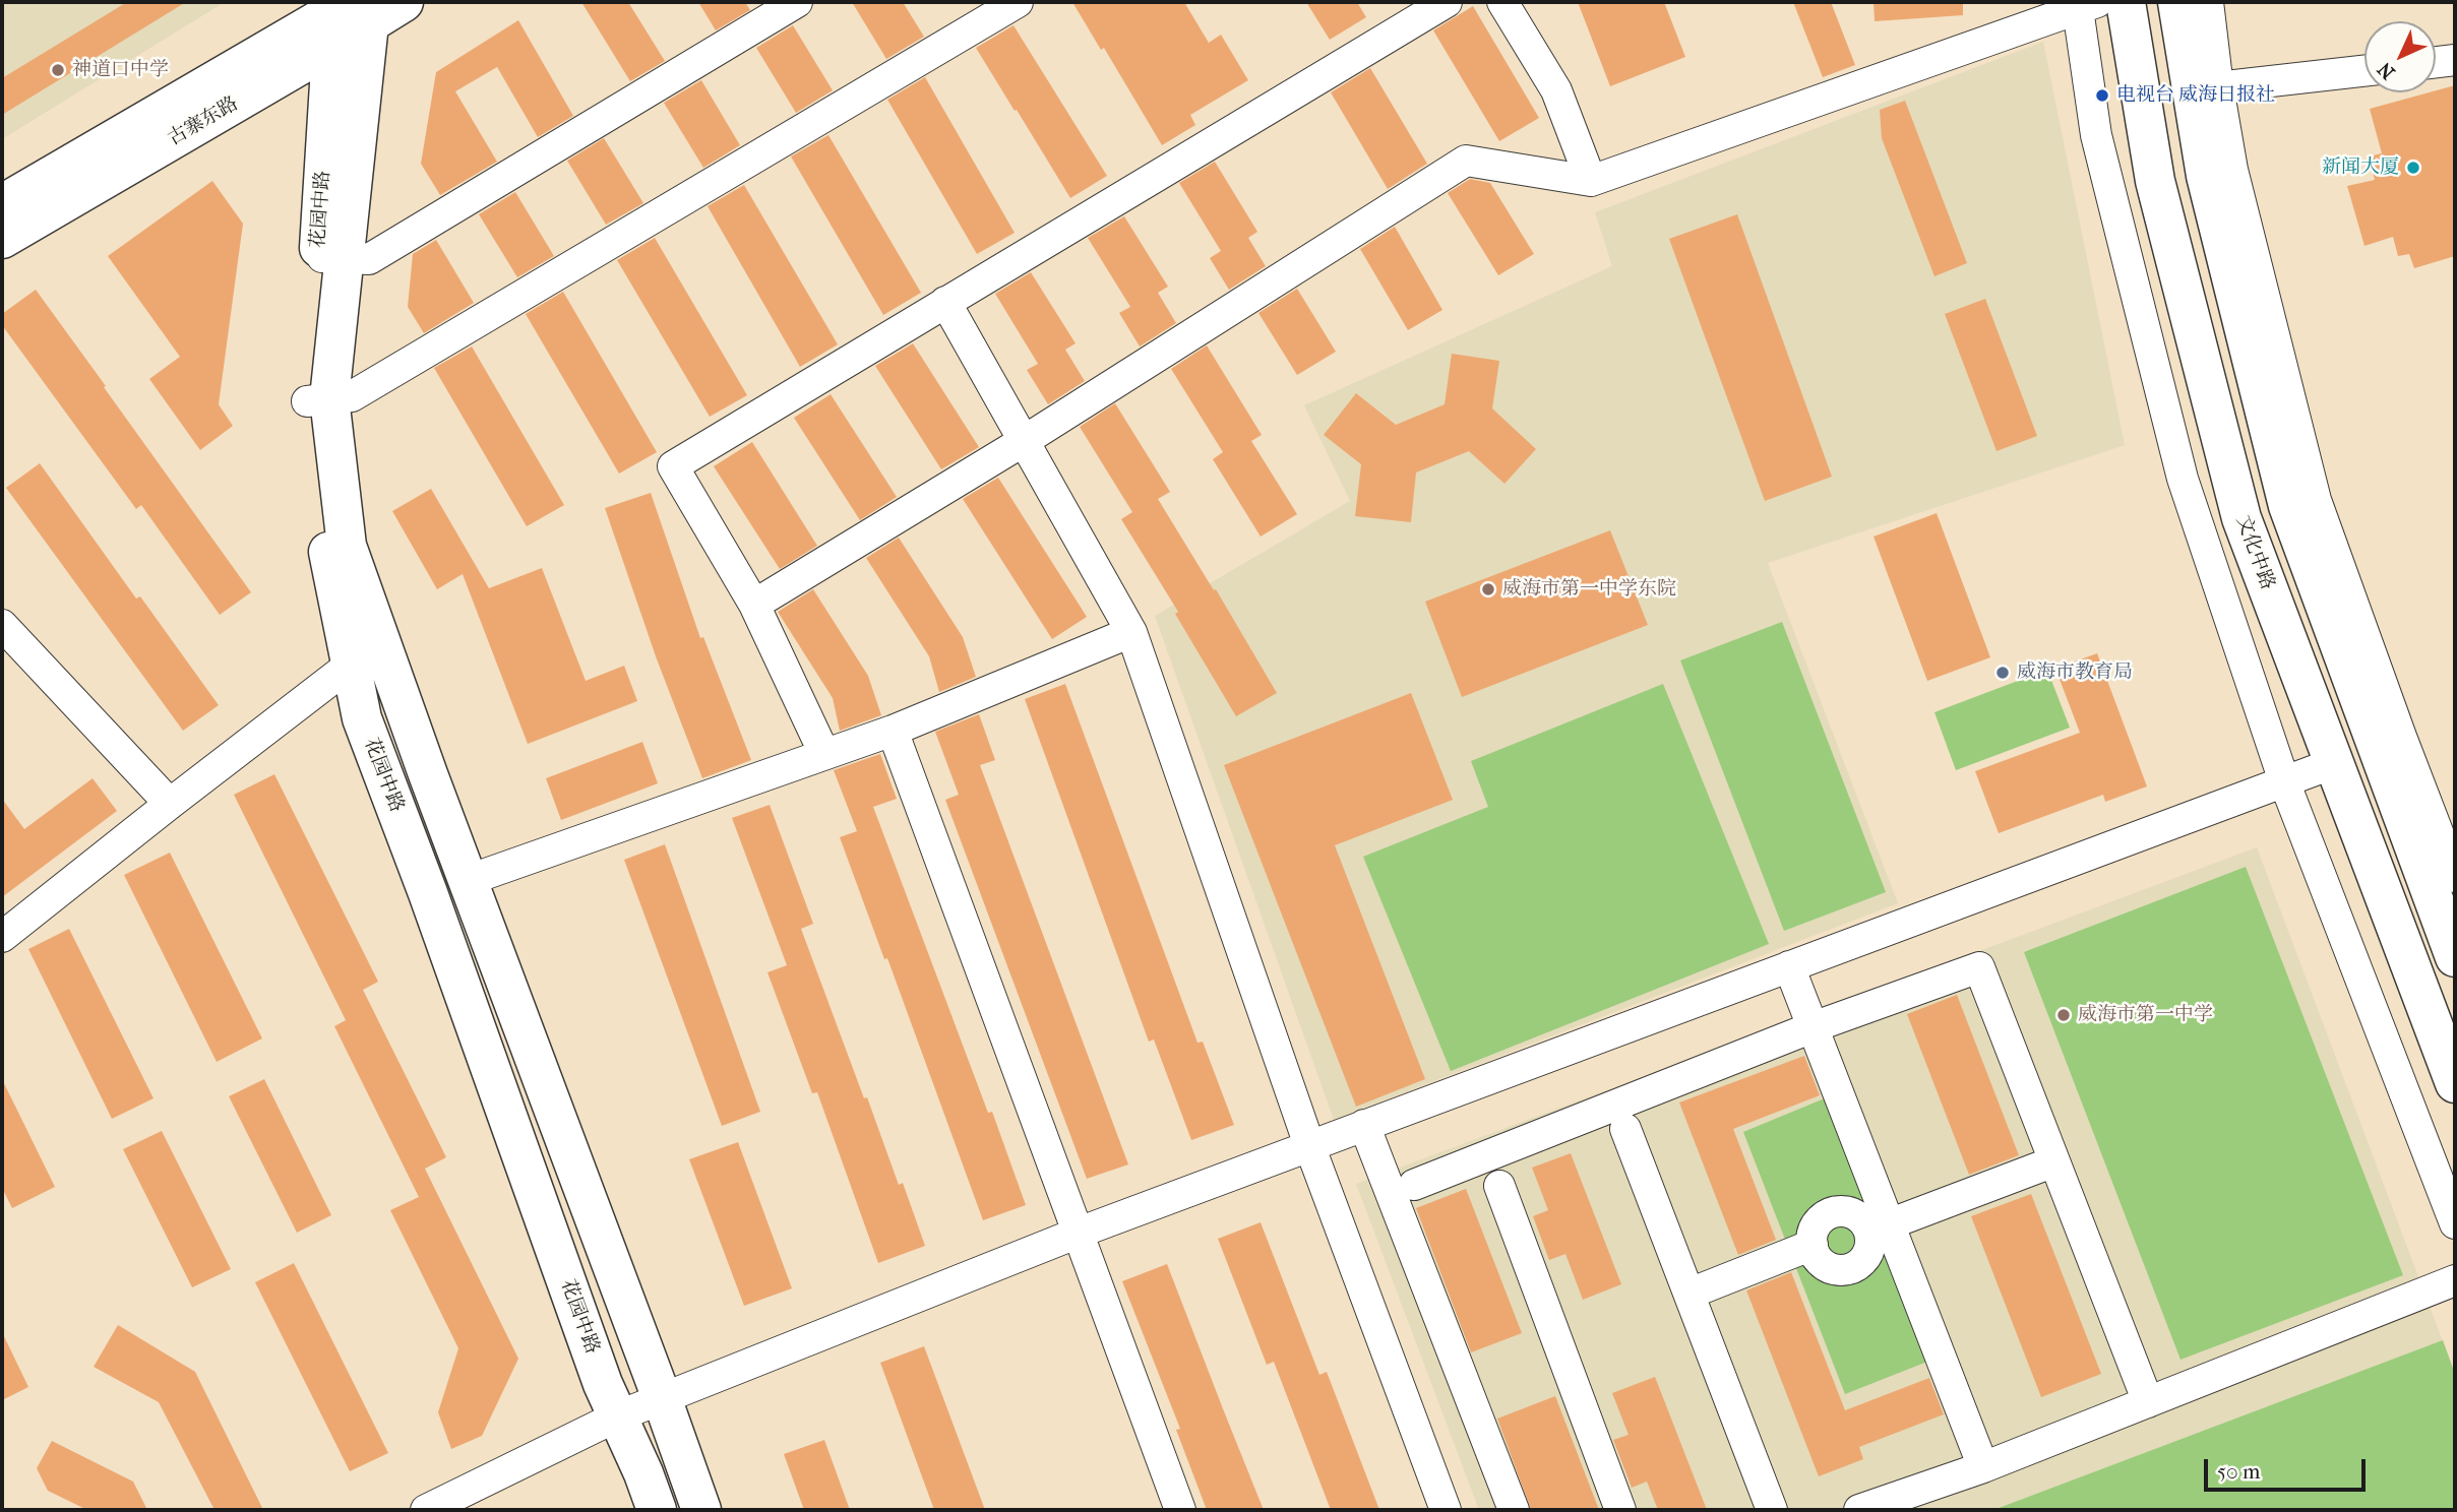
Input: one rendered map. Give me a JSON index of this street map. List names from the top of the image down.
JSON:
{
  "streets": {
    "main road": ["古寨东路", "花园中路", "文化中路"]
  },
  "crossings": [
    ["古寨东路", "花园中路"]
  ],
  "places": [
    "神道口中学",
    "电视台 威海日报社",
    "新闻大厦",
    "威海市第一中学东院",
    "威海市教育局",
    "威海市第一中学"
  ],
  "scale_bar": "50 m",
  "north": "bottom left"
}
